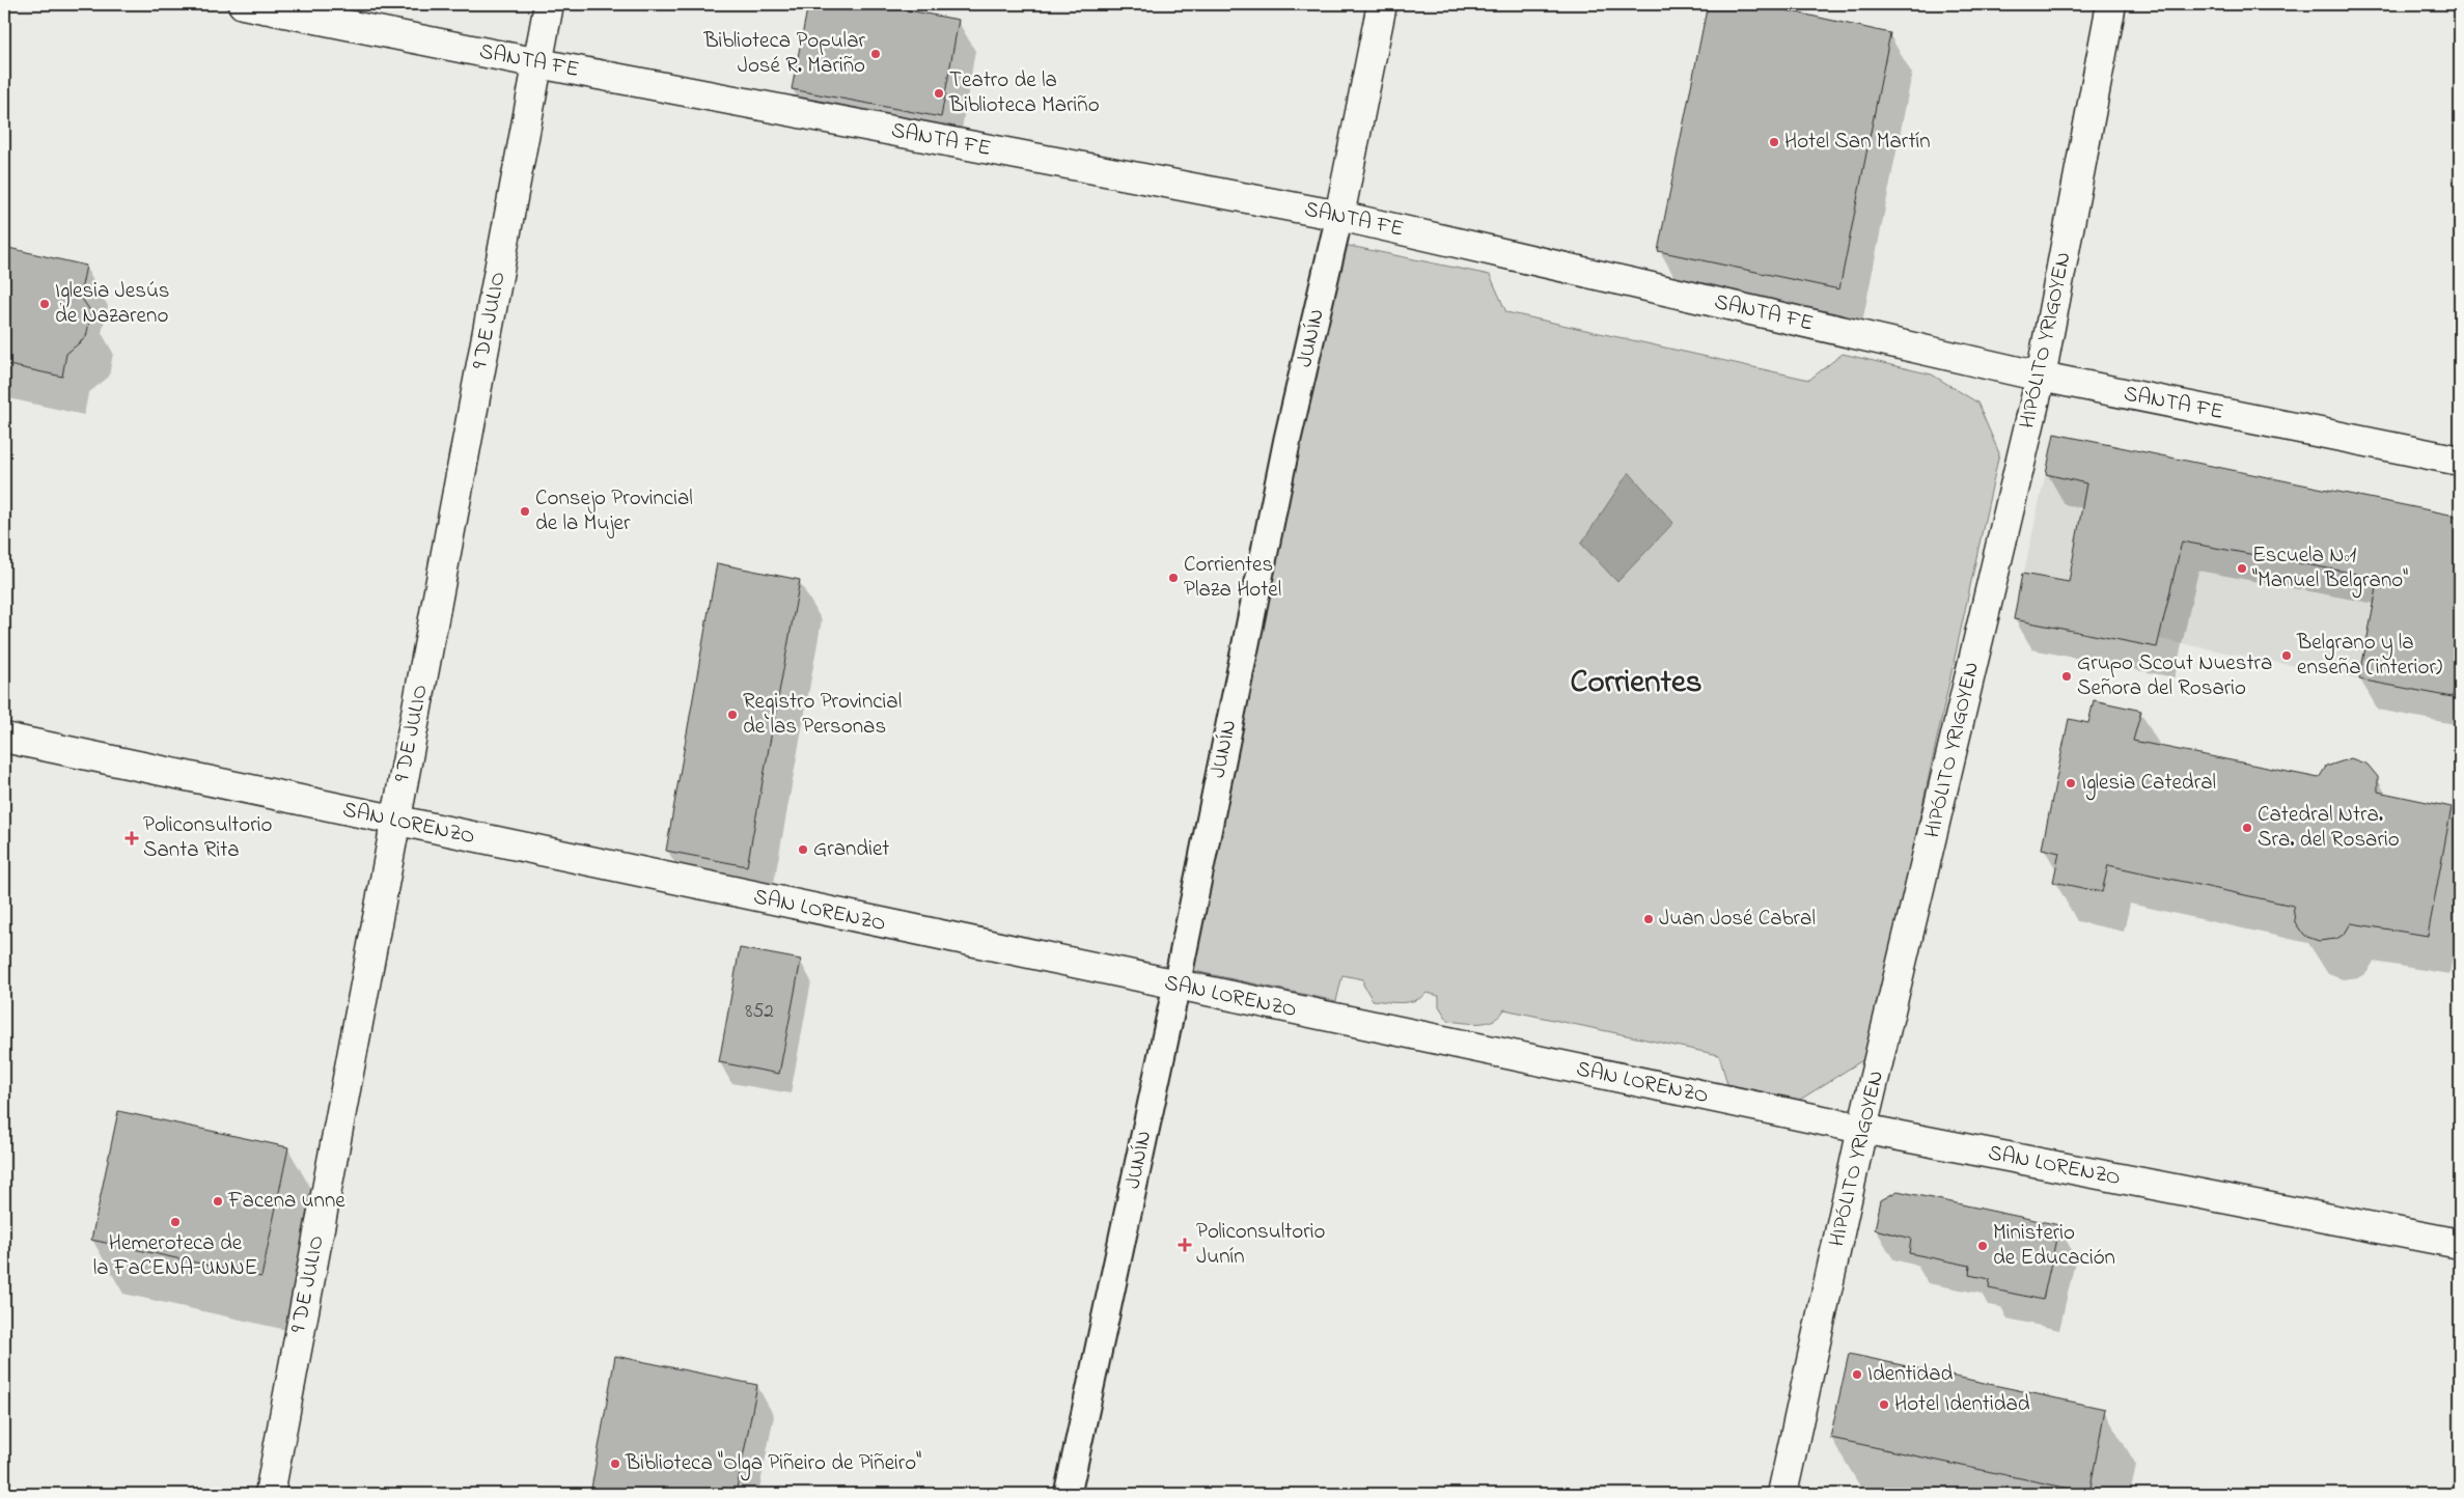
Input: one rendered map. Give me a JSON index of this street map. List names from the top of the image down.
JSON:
{
  "streets": {
    "street": [
      "SANTA FE",
      "9 DE JULIO",
      "JUNÍN",
      "HIPÓLITO YRIGOYEN",
      "SAN LORENZO"
    ]
  },
  "crossings": [
    ["SANTA FE", "9 DE JULIO"],
    ["SANTA FE", "JUNÍN"],
    ["SANTA FE", "HIPÓLITO YRIGOYEN"],
    ["9 DE JULIO", "SAN LORENZO"],
    ["JUNÍN", "SAN LORENZO"],
    ["HIPÓLITO YRIGOYEN", "SAN LORENZO"]
  ],
  "districts": ["Corrientes"],
  "places": {
    "other": [
      "Biblioteca Popular José R. Mariño",
      "Teatro de la Biblioteca Mariño",
      "Hotel San Martín",
      "Iglesia Jesús de Nazareno",
      "Consejo Provincial de la Mujer",
      "Escuela Nº1 \"Manuel Belgrano\"",
      "Corrientes Plaza Hotel",
      "Belgrano y la enseña (interior)",
      "Grupo Scout Nuestra Señora del Rosario",
      "Registro Provincial de las Personas",
      "Iglesia Catedral",
      "Catedral Ntra. Sra. del Rosario",
      "Grandiet",
      "Juan José Cabral",
      "Facena unne",
      "Hemeroteca de la FaCENA-UNNE",
      "Ministerio de Educación",
      "Identidad",
      "Hotel Identidad",
      "Biblioteca \"Olga Piñeiro de Piñeiro\""
    ],
    "health": ["Policonsultorio Santa Rita", "Policonsultorio Junín"]
  },
  "house_numbers": ["852"]
}
